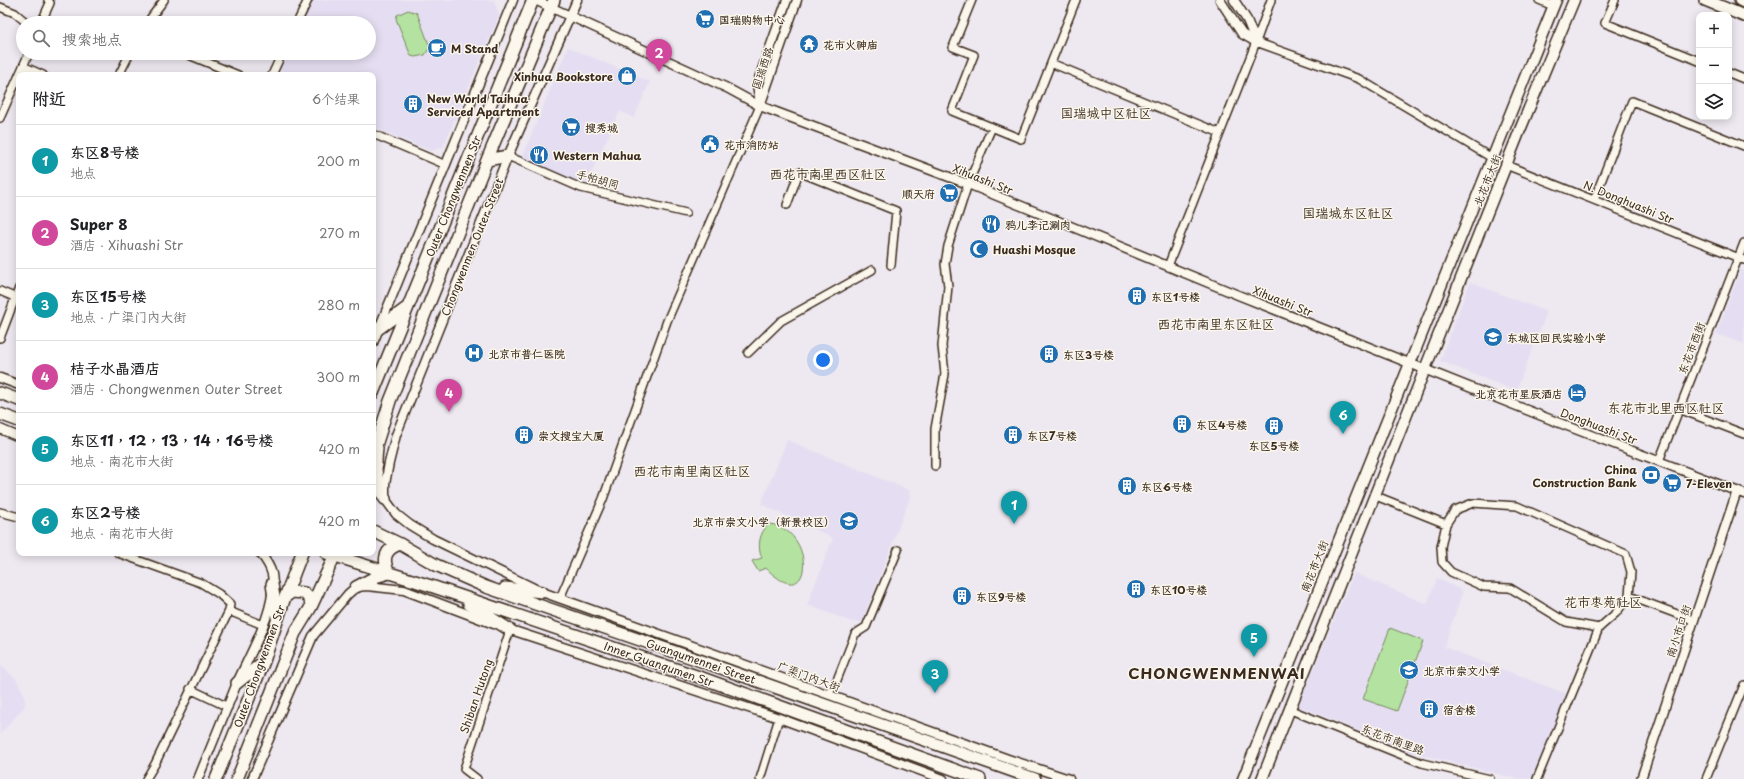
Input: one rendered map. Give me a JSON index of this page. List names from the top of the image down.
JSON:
{
  "streets": {
    "main road": [
      "北花市大街",
      "Outer Chongwenmen Str",
      "Chongwenmen Outer Street",
      "南花市大街",
      "Guanqumennei Street",
      "Inner Guanqumen Str"
    ],
    "street": [
      "国瑞西路",
      "手帕胡同",
      "Xihuashi Str",
      "N. Donghuashi Str",
      "东花市西街",
      "Donghuashi Str",
      "南小市口街",
      "广渠门内大街",
      "Shiban Hutong",
      "东花市南里路"
    ]
  },
  "crossings": [
    ["国瑞西路", "Xihuashi Str"],
    ["手帕胡同", "Chongwenmen Outer Street"],
    ["Xihuashi Str", "北花市大街"],
    ["Xihuashi Str", "Outer Chongwenmen Str"],
    ["Xihuashi Str", "Chongwenmen Outer Street"],
    ["Xihuashi Str", "Donghuashi Str"],
    ["Xihuashi Str", "南花市大街"],
    ["北花市大街", "N. Donghuashi Str"],
    ["北花市大街", "Donghuashi Str"],
    ["北花市大街", "南花市大街"],
    ["N. Donghuashi Str", "东花市西街"],
    ["Chongwenmen Outer Street", "广渠门内大街"],
    ["东花市西街", "Donghuashi Str"],
    ["Donghuashi Str", "南小市口街"]
  ],
  "districts": [
    "国瑞城中区社区",
    "西花市南里西区社区",
    "国瑞城东区社区",
    "西花市南里东区社区",
    "东花市北里西区社区",
    "西花市南里南区社区",
    "花市枣苑社区",
    "CHONGWENMENWAI"
  ],
  "places": {
    "supermarket": [
      "国瑞购物中心",
      "搜秀城",
      "顺天府",
      "7-Eleven"
    ],
    "temple": ["花市火神庙"],
    "cafe": ["M Stand"],
    "shop": ["Xinhua Bookstore"],
    "building": [
      "New World Taihua Serviced Apartment",
      "东区1号楼",
      "东区3号楼",
      "东区4号楼",
      "东区5号楼",
      "崇文搜宝大厦",
      "东区7号楼",
      "东区6号楼",
      "东区10号楼",
      "东区9号楼",
      "宿舍楼"
    ],
    "public building": ["花市消防站"],
    "restaurant": ["Western Mahua", "鸦儿李记涮肉"],
    "mosque": ["Huashi Mosque"],
    "school or university": ["东城区回民实验小学", "北京市崇文小学（新景校区）", "北京市崇文小学"],
    "hospital": ["北京市普仁医院"],
    "hotel": ["北京花市星辰酒店"],
    "bank": ["China Construction Bank"]
  },
  "page": {
    "map_buttons": ["+", "−"],
    "search": "搜索地点",
    "pins": [
      "2",
      "4",
      "6",
      "1",
      "5",
      "3"
    ],
    "heading": ["附近", "6个结果"],
    "list": [
      {
        "mark": "1",
        "name": "东区8号楼",
        "note": "地点",
        "value": "200 m"
      },
      {
        "mark": "2",
        "name": "Super 8",
        "note": "酒店 · Xihuashi Str",
        "value": "270 m"
      },
      {
        "mark": "3",
        "name": "东区15号楼",
        "note": "地点 · 广渠门内大街",
        "value": "280 m"
      },
      {
        "mark": "4",
        "name": "桔子水晶酒店",
        "note": "酒店 · Chongwenmen Outer Street",
        "value": "300 m"
      },
      {
        "mark": "5",
        "name": "东区11，12，13，14，16号楼",
        "note": "地点 · 南花市大街",
        "value": "420 m"
      },
      {
        "mark": "6",
        "name": "东区2号楼",
        "note": "地点 · 南花市大街",
        "value": "420 m"
      }
    ]
  }
}
